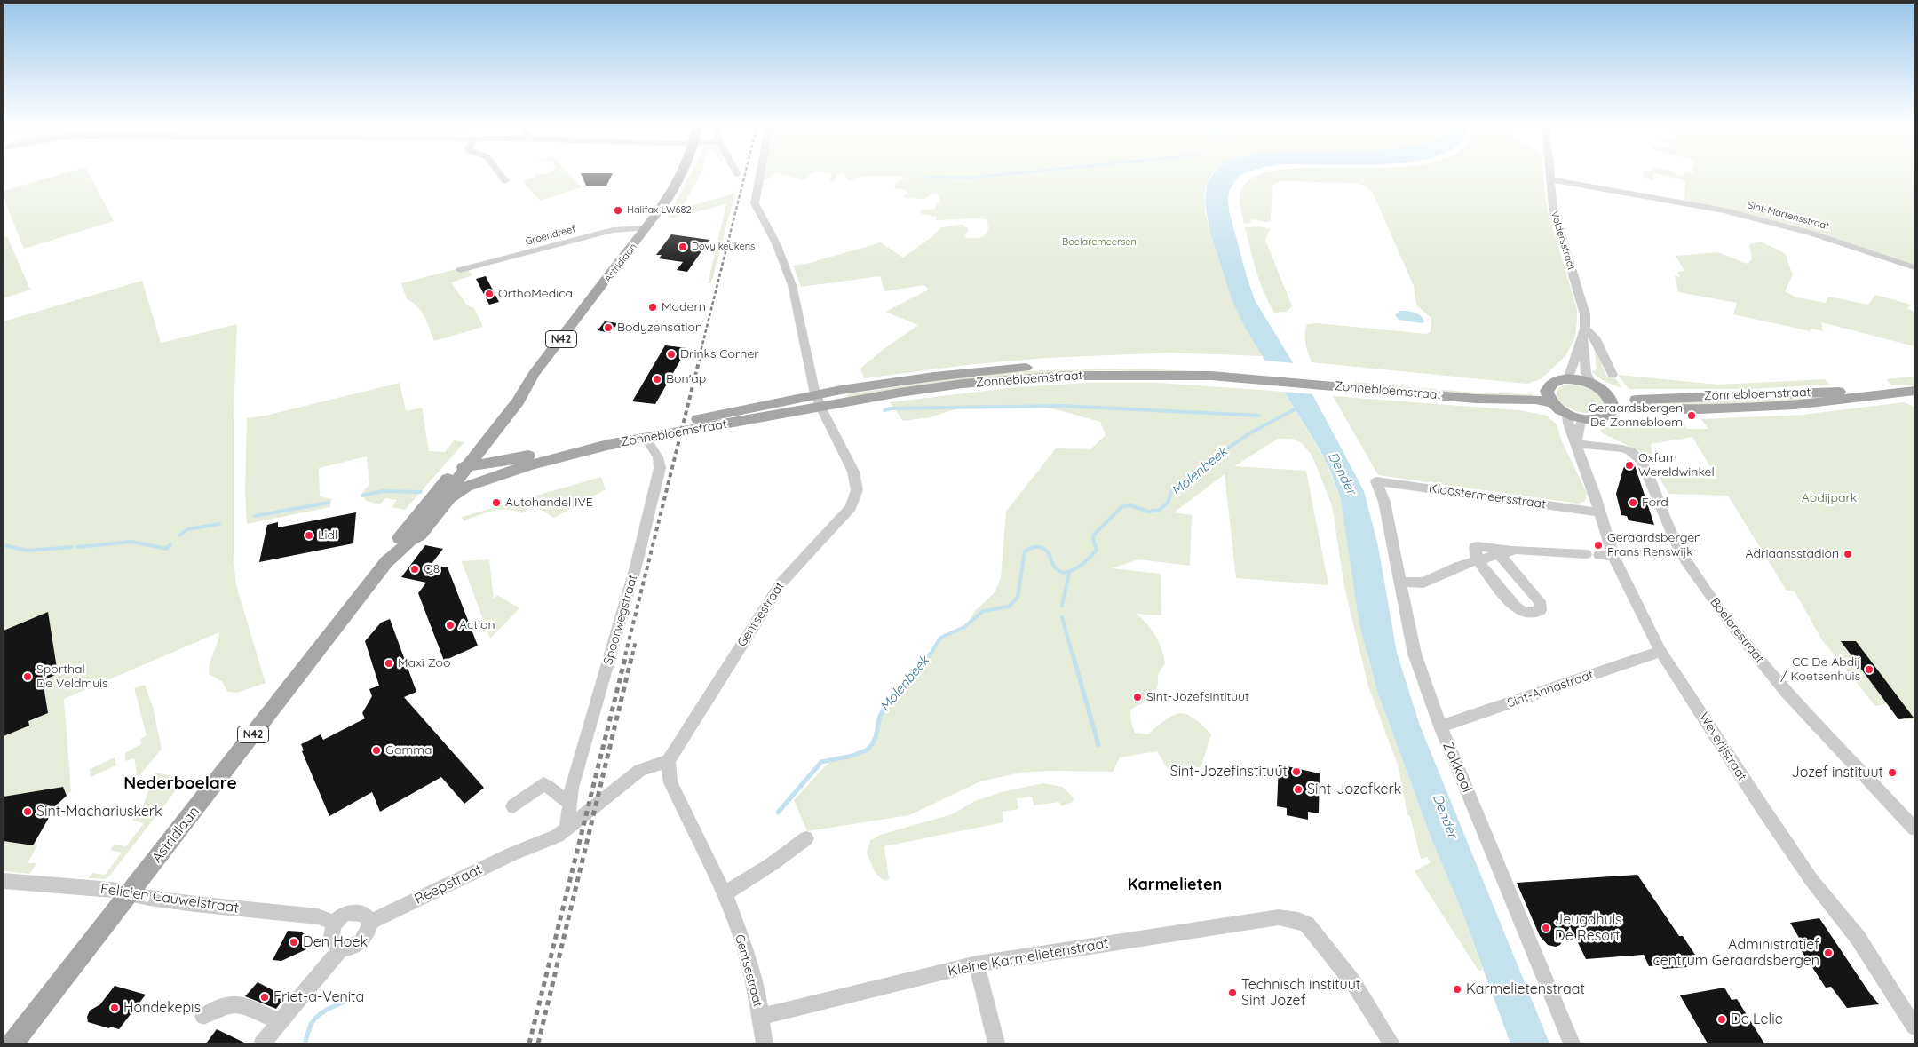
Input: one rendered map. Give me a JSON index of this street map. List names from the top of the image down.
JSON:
{
  "streets": {
    "main road": ["Astridlaan", "N42", "Zonnebloemstraat"],
    "street": [
      "Sint-Martensstraat",
      "Groendreef",
      "Voldersstraat",
      "Kloostermeersstraat",
      "Gentsestraat",
      "Spoorwegstraat",
      "Boelarestraat",
      "Sint-Annastraat",
      "Weverijstraat",
      "Zakkaai",
      "Reepstraat",
      "Felicien Cauwelstraat",
      "Kleine Karmelietenstraat"
    ]
  },
  "crossings": [
    ["Sint-Martensstraat", "Voldersstraat"],
    ["Groendreef", "Astridlaan"],
    ["Voldersstraat", "Zonnebloemstraat"],
    ["Astridlaan", "Felicien Cauwelstraat"],
    ["Zonnebloemstraat", "Gentsestraat"],
    ["Zonnebloemstraat", "Spoorwegstraat"],
    ["Zonnebloemstraat", "Weverijstraat"],
    ["Kloostermeersstraat", "Weverijstraat"],
    ["Kloostermeersstraat", "Zakkaai"],
    ["Gentsestraat", "Reepstraat"],
    ["Gentsestraat", "Kleine Karmelietenstraat"],
    ["Spoorwegstraat", "Reepstraat"],
    ["Boelarestraat", "Weverijstraat"],
    ["Sint-Annastraat", "Weverijstraat"],
    ["Sint-Annastraat", "Zakkaai"],
    ["Reepstraat", "Felicien Cauwelstraat"]
  ],
  "districts": ["Nederboelare", "Karmelieten"],
  "water": ["Molenbeek", "Dender"],
  "parks": ["Boelaremeersen", "Abdijpark"],
  "places": [
    "Halifax LW682",
    "Dovy keukens",
    "OrthoMedica",
    "Modern",
    "Bodyzensation",
    "Drinks Corner",
    "Bon'ap",
    "Geraardsbergen De Zonnebloem",
    "Oxfam Wereldwinkel",
    "Autohandel IVE",
    "Ford",
    "Lidl",
    "Geraardsbergen Frans Renswijk",
    "Adriaansstadion",
    "Q8",
    "Action",
    "Maxi Zoo",
    "CC De Abdij / Koetsenhuis",
    "Sporthal De Veldmuis",
    "Sint-Jozefsintituut",
    "Gamma",
    "Sint-Jozefinstituut",
    "Jozef instituut",
    "Sint-Jozefkerk",
    "Sint-Machariuskerk",
    "Jeugdhuis De Resort",
    "Den Hoek",
    "Administratief centrum Geraardsbergen",
    "Karmelietenstraat",
    "Technisch instituut Sint Jozef",
    "Friet-a-Venita",
    "Hondekepis",
    "De Lelie"
  ]
}
